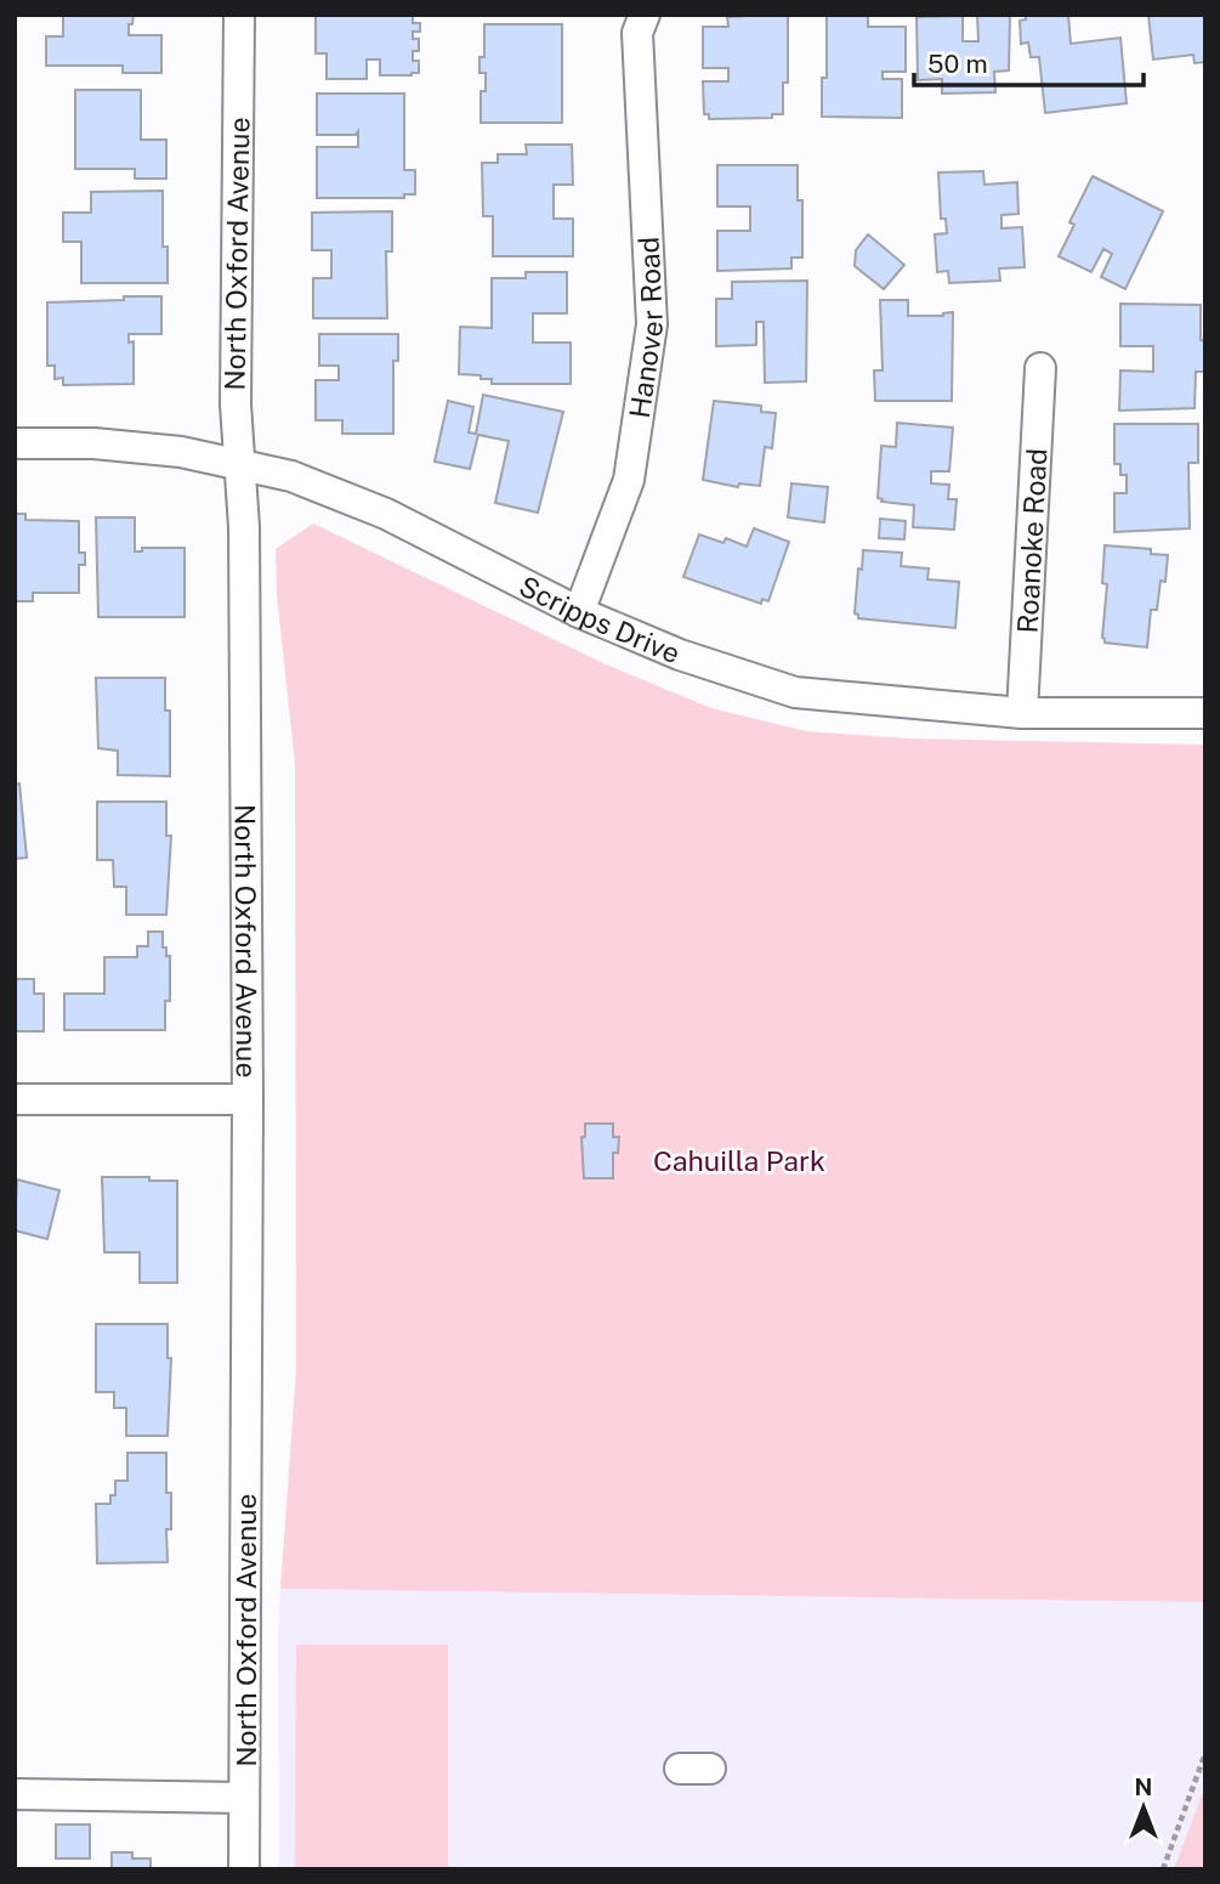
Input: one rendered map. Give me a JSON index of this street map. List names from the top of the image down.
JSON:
{
  "streets": {
    "street": [
      "North Oxford Avenue",
      "Hanover Road",
      "Roanoke Road",
      "Scripps Drive"
    ]
  },
  "crossings": [
    ["North Oxford Avenue", "Scripps Drive"],
    ["Hanover Road", "Scripps Drive"],
    ["Roanoke Road", "Scripps Drive"]
  ],
  "parks": ["Cahuilla Park"],
  "scale_bar": "50 m",
  "north": "top"
}
